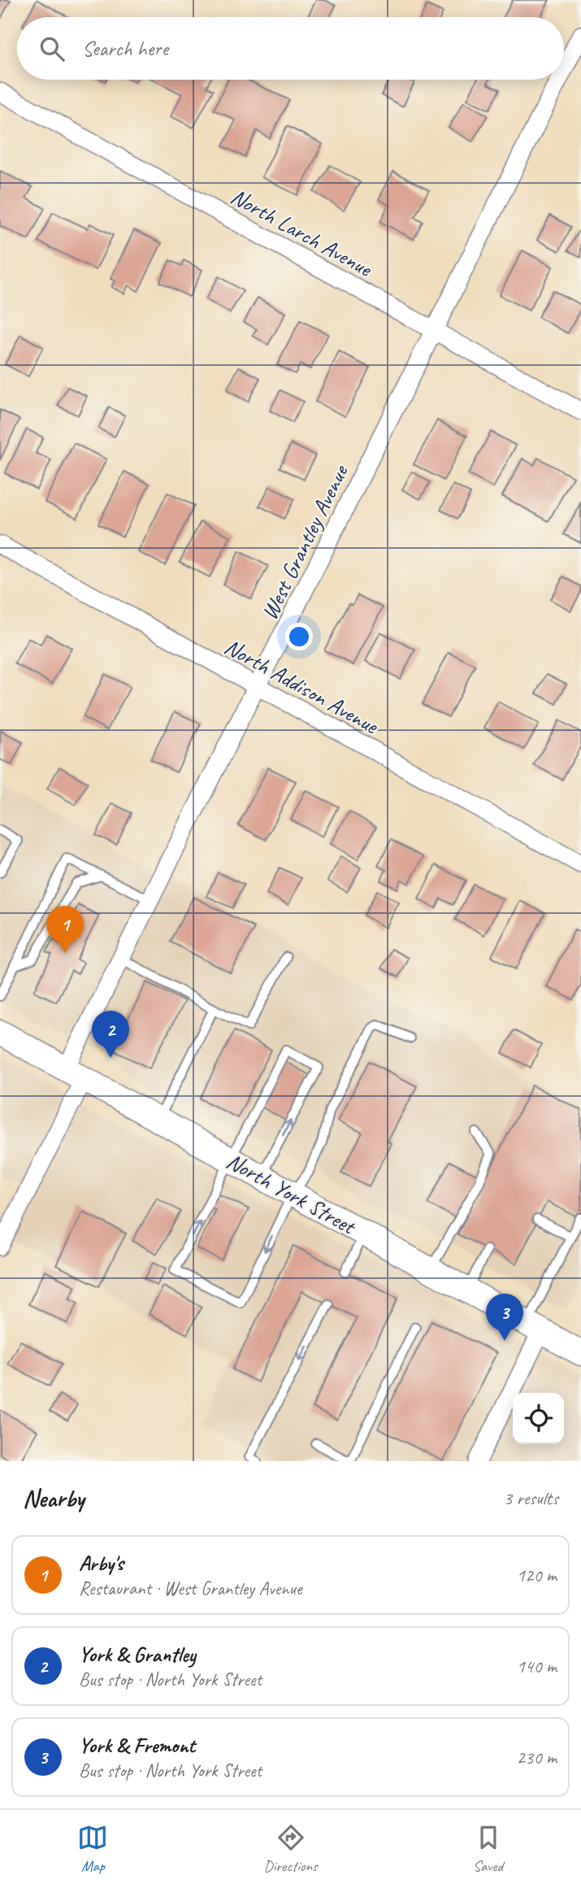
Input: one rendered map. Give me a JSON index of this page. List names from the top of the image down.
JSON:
{
  "streets": {
    "main road": ["North York Street"],
    "street": ["North Larch Avenue", "West Grantley Avenue", "North Addison Avenue"]
  },
  "crossings": [
    ["North Larch Avenue", "West Grantley Avenue"],
    ["West Grantley Avenue", "North Addison Avenue"],
    ["West Grantley Avenue", "North York Street"]
  ],
  "page": {
    "search": "Search here",
    "pins": ["1", "2", "3"],
    "heading": ["Nearby", "3 results"],
    "list": [
      {
        "mark": "1",
        "name": "Arby's",
        "note": "Restaurant · West Grantley Avenue",
        "value": "120 m"
      },
      {
        "mark": "2",
        "name": "York & Grantley",
        "note": "Bus stop · North York Street",
        "value": "140 m"
      },
      {
        "mark": "3",
        "name": "York & Fremont",
        "note": "Bus stop · North York Street",
        "value": "230 m"
      }
    ],
    "nav": ["Map", "Directions", "Saved"]
  }
}
